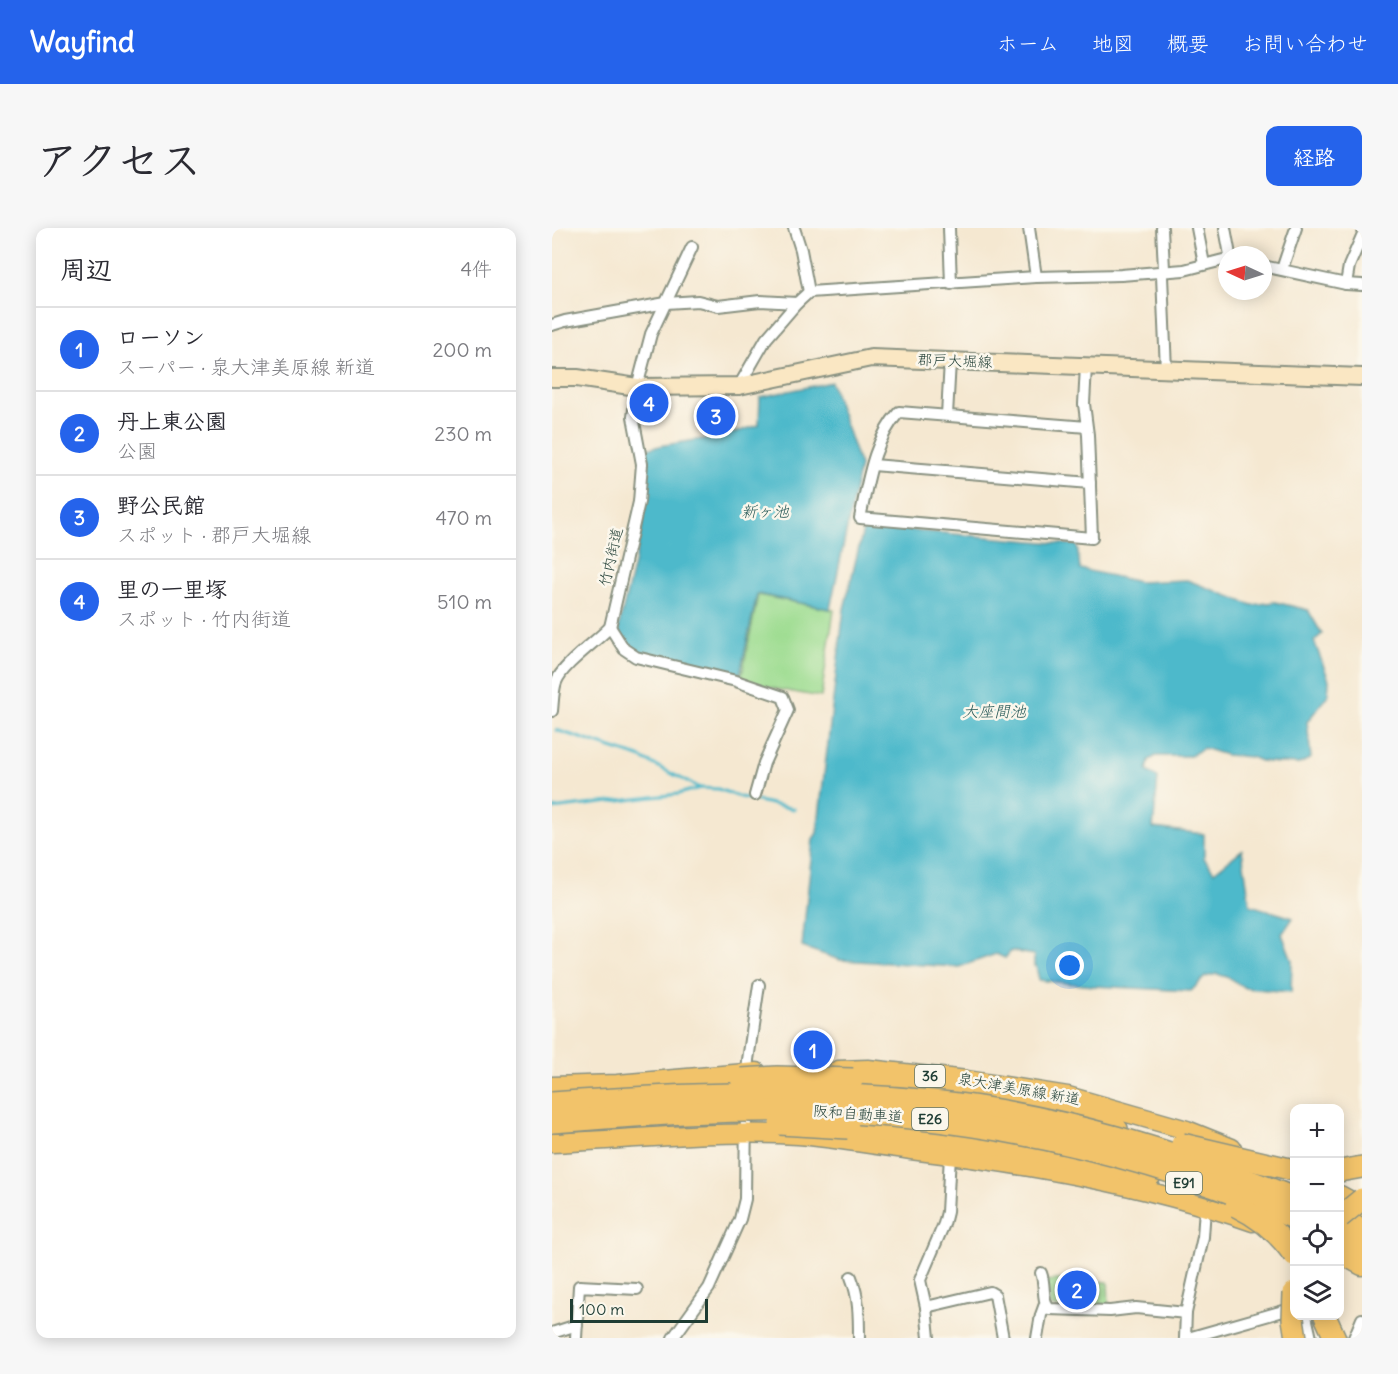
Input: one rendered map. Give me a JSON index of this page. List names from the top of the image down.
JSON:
{
  "streets": {
    "highway": ["阪和自動車道", "E26", "E91"],
    "main road": ["郡戸大堀線", "36", "泉大津美原線 新道"],
    "street": ["竹内街道"]
  },
  "crossings": [
    ["郡戸大堀線", "竹内街道"],
    ["阪和自動車道", "E91"]
  ],
  "water": ["新ヶ池", "大座間池"],
  "scale_bar": "100 m",
  "north": "left",
  "page": {
    "header": "Wayfind",
    "nav": [
      "ホーム",
      "地図",
      "概要",
      "お問い合わせ"
    ],
    "title": "アクセス",
    "buttons": "経路",
    "heading": ["周辺", "4件"],
    "list": [
      {
        "mark": "1",
        "name": "ローソン",
        "note": "スーパー · 泉大津美原線 新道",
        "value": "200 m"
      },
      {
        "mark": "2",
        "name": "丹上東公園",
        "note": "公園",
        "value": "230 m"
      },
      {
        "mark": "3",
        "name": "野公民館",
        "note": "スポット · 郡戸大堀線",
        "value": "470 m"
      },
      {
        "mark": "4",
        "name": "里の一里塚",
        "note": "スポット · 竹内街道",
        "value": "510 m"
      }
    ],
    "pins": [
      "4",
      "3",
      "1",
      "2"
    ],
    "map_buttons": ["+", "−"],
    "scale": "100 m"
  }
}
